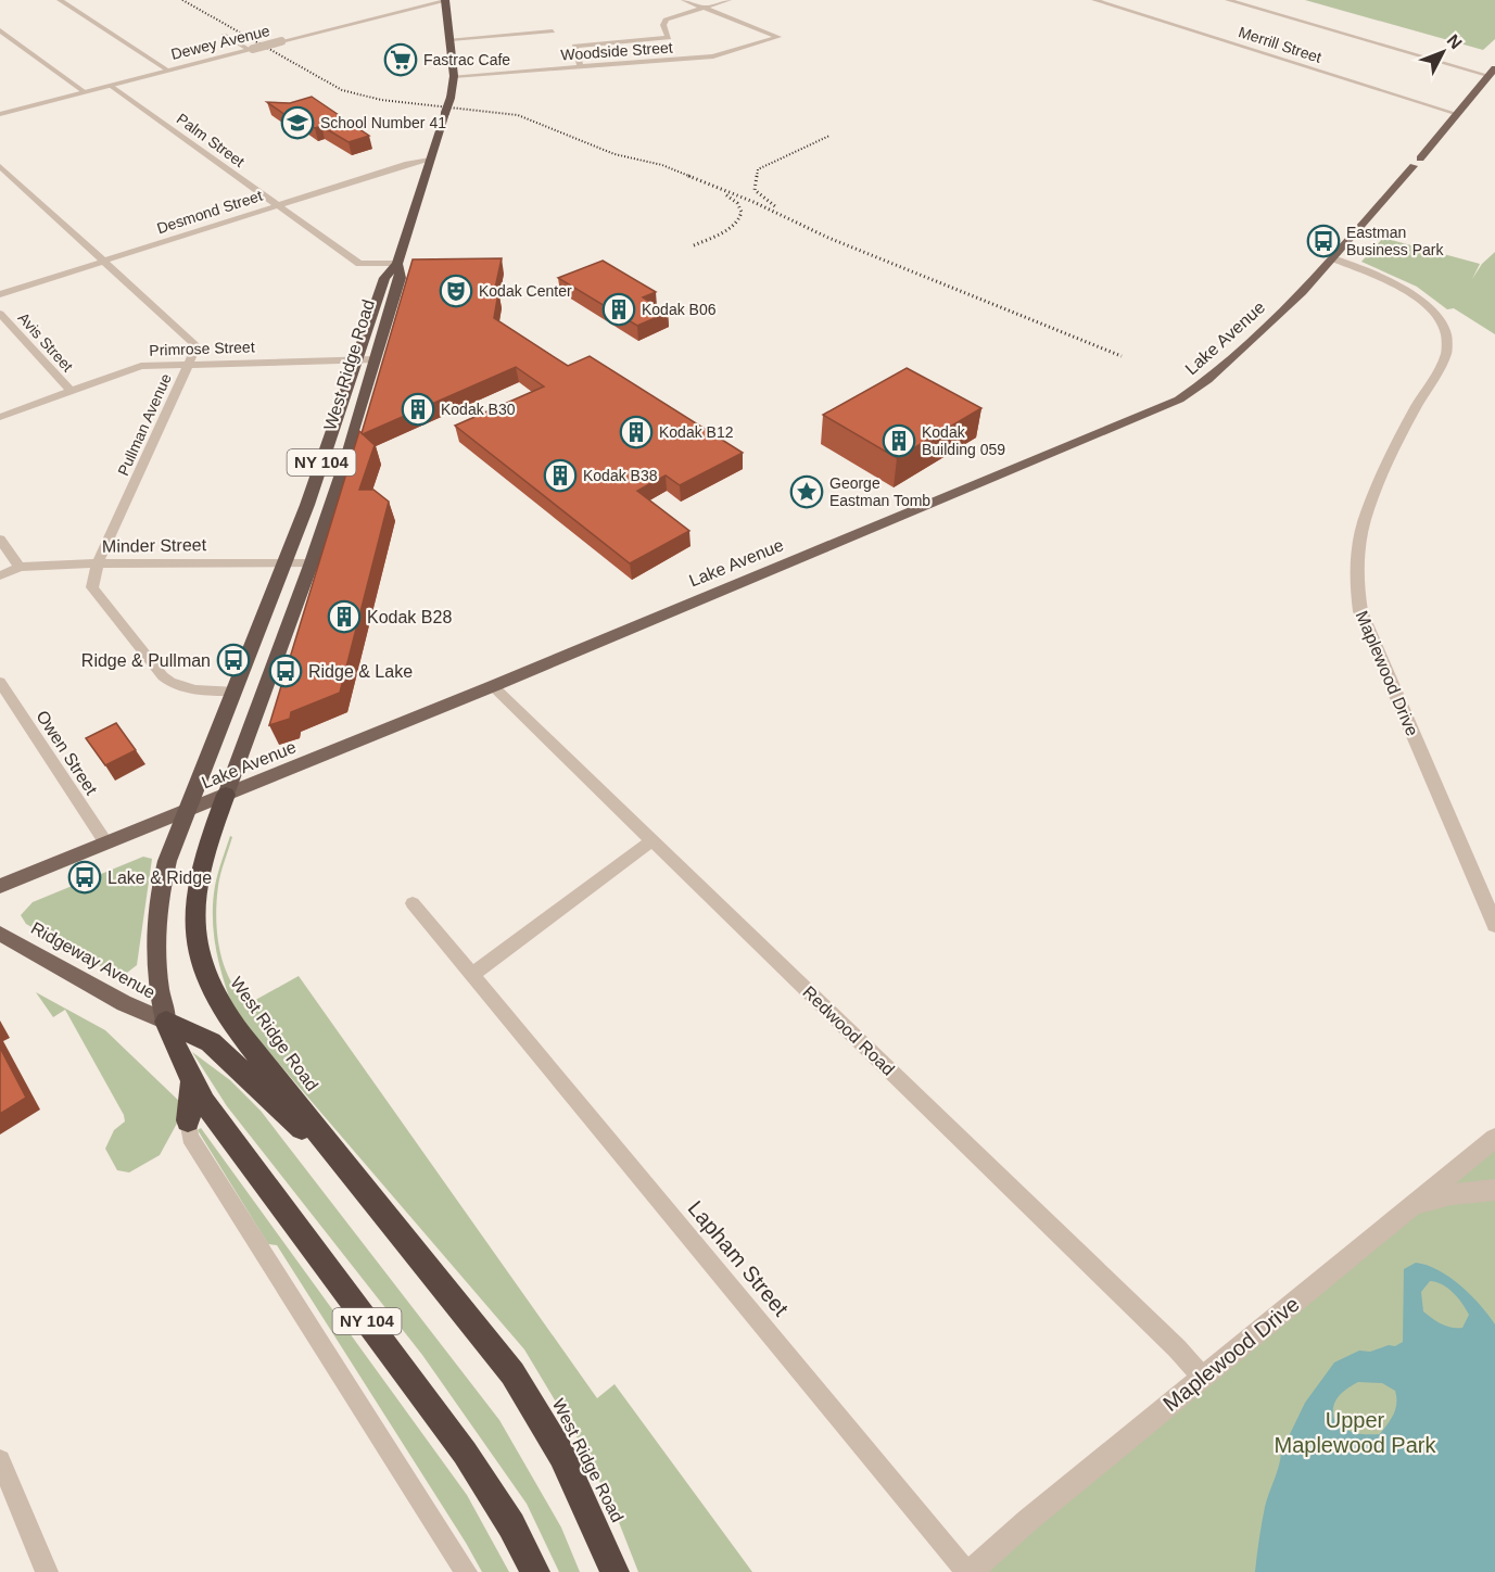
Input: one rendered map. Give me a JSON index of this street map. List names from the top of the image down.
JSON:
{
  "streets": {
    "highway": ["West Ridge Road", "NY 104"],
    "main road": ["Lake Avenue", "Ridgeway Avenue"],
    "street": [
      "Dewey Avenue",
      "Merrill Street",
      "Woodside Street",
      "Palm Street",
      "Desmond Street",
      "Avis Street",
      "Primrose Street",
      "Pullman Avenue",
      "Minder Street",
      "Maplewood Drive",
      "Owen Street",
      "Redwood Road",
      "Lapham Street"
    ]
  },
  "crossings": [
    ["Dewey Avenue", "Palm Street"],
    ["Dewey Avenue", "West Ridge Road"],
    ["Merrill Street", "Lake Avenue"],
    ["Woodside Street", "West Ridge Road"],
    ["Palm Street", "Desmond Street"],
    ["Palm Street", "West Ridge Road"],
    ["Desmond Street", "West Ridge Road"],
    ["Desmond Street", "Pullman Avenue"],
    ["Lake Avenue", "West Ridge Road"],
    ["Lake Avenue", "Maplewood Drive"],
    ["Lake Avenue", "Owen Street"],
    ["Lake Avenue", "Redwood Road"],
    ["Avis Street", "Primrose Street"],
    ["Primrose Street", "West Ridge Road"],
    ["Primrose Street", "Pullman Avenue"],
    ["West Ridge Road", "Pullman Avenue"],
    ["West Ridge Road", "Minder Street"],
    ["West Ridge Road", "Ridgeway Avenue"],
    ["Pullman Avenue", "Minder Street"],
    ["Maplewood Drive", "Redwood Road"],
    ["Maplewood Drive", "Lapham Street"]
  ],
  "parks": ["Upper Maplewood Park"],
  "places": {
    "supermarket": ["Fastrac Cafe"],
    "school or university": ["School Number 41"],
    "bus stop": [
      "Eastman Business Park",
      "Ridge & Pullman",
      "Ridge & Lake",
      "Lake & Ridge"
    ],
    "theatre": ["Kodak Center"],
    "building": [
      "Kodak B06",
      "Kodak B30",
      "Kodak B12",
      "Kodak Building 059",
      "Kodak B38",
      "Kodak B28"
    ],
    "place": ["George Eastman Tomb"]
  },
  "north": "top right"
}
